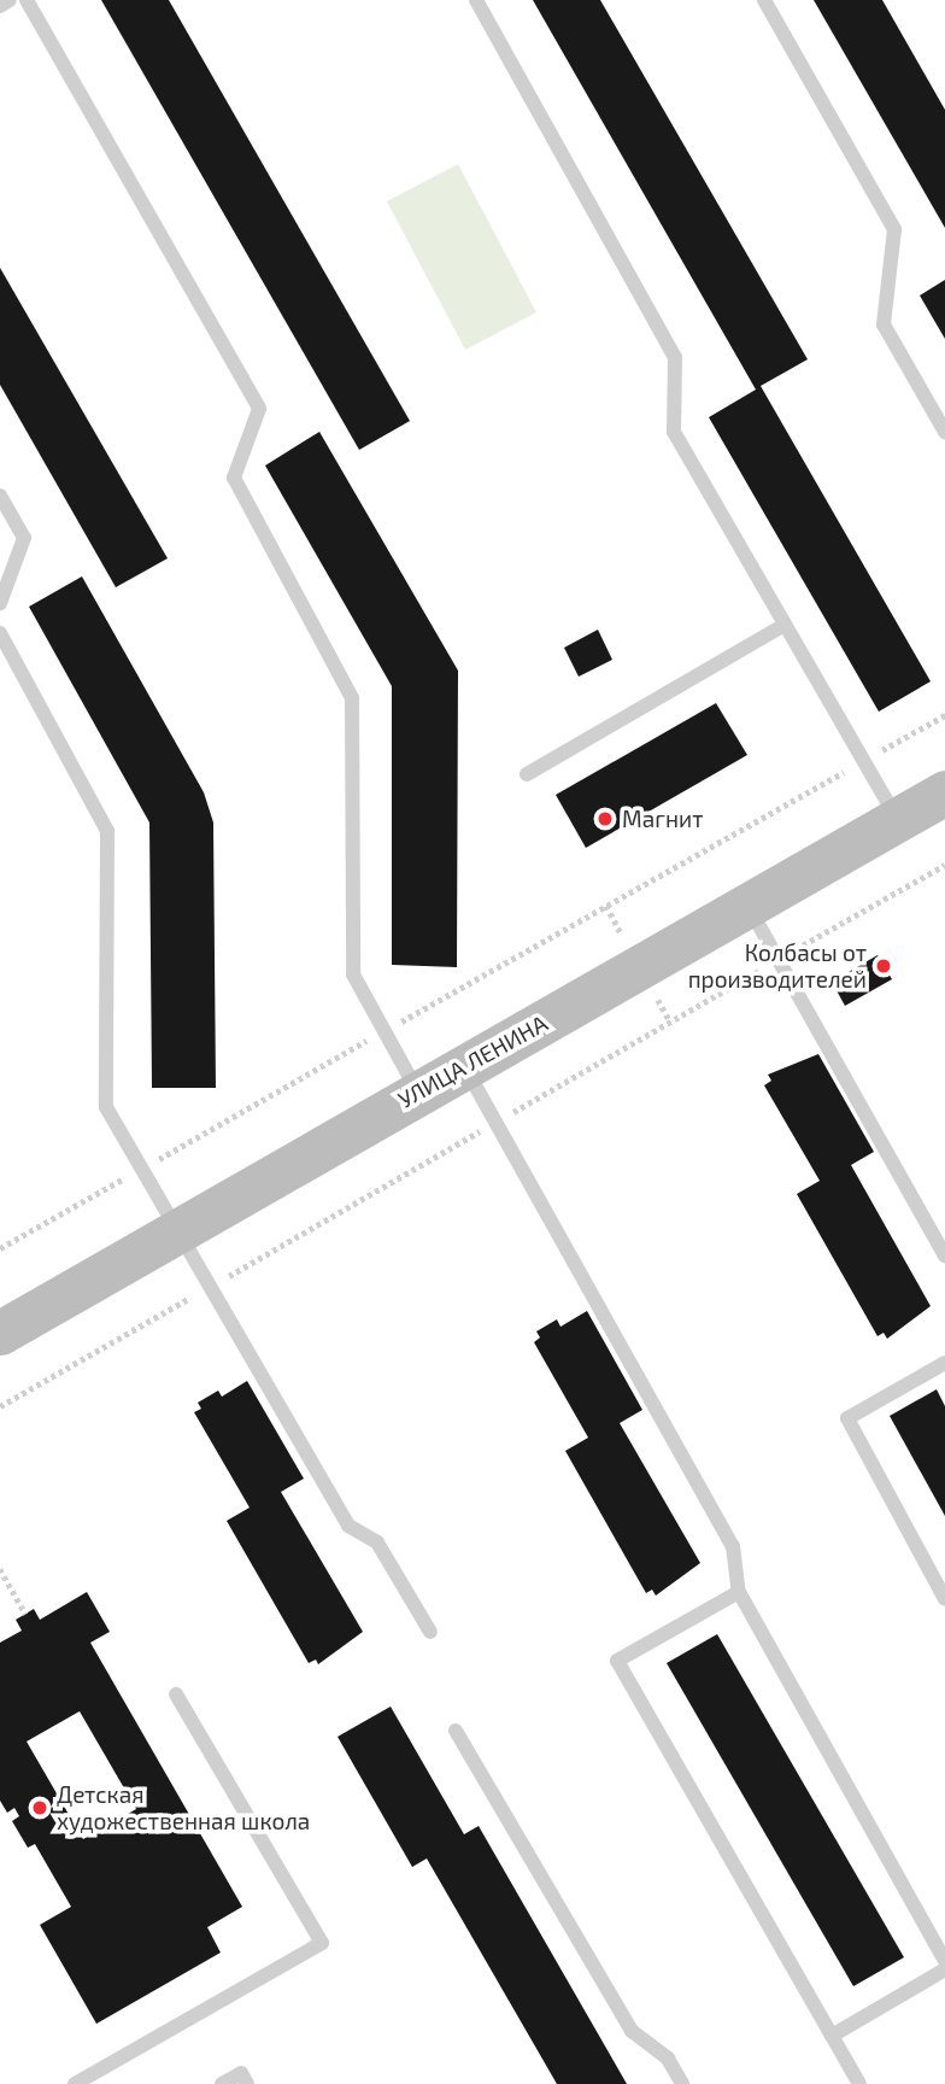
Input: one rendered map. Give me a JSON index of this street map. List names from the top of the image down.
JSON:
{
  "streets": {
    "street": ["УЛИЦА ЛЕНИНА"]
  },
  "places": ["Магнит", "Колбасы от производителей", "Детская художественная школа"]
}
